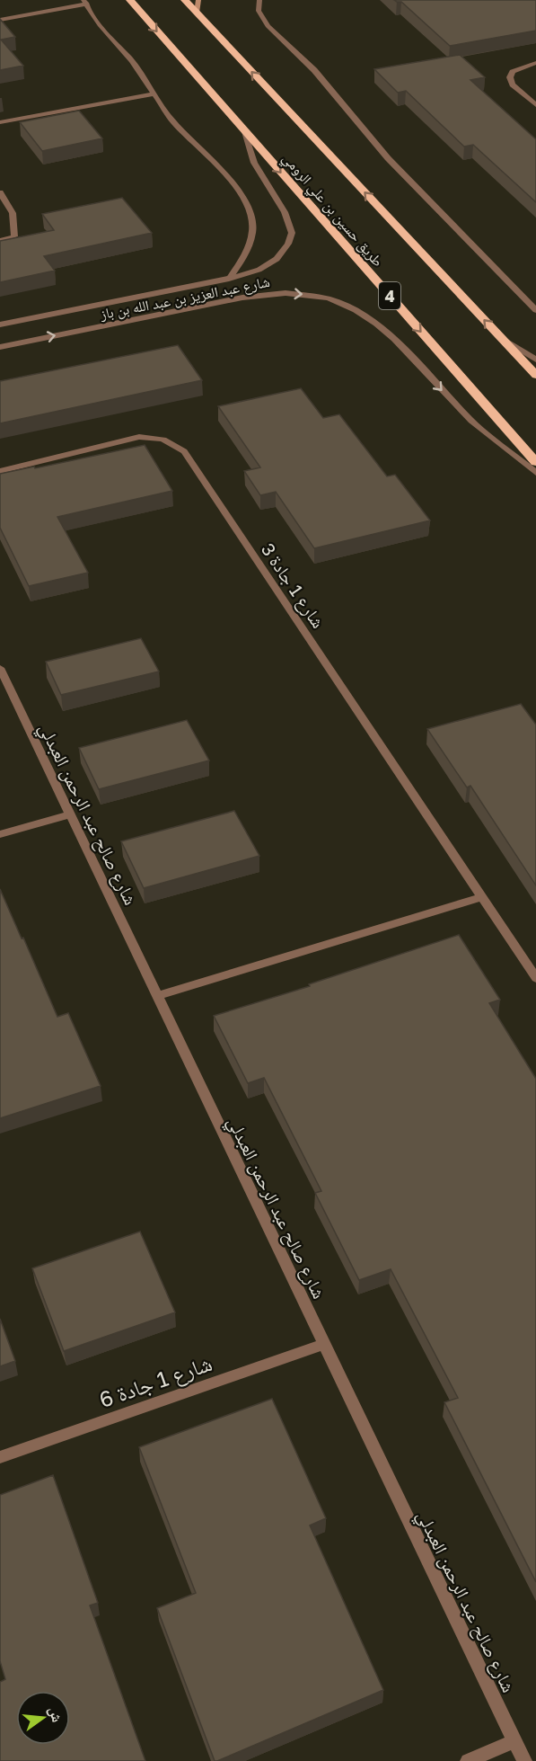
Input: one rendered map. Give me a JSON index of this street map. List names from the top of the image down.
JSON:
{
  "streets": {
    "highway": ["طريق حسين بن علي الرومي", "4"],
    "street": [
      "شارع عبد العزيز بن عبد الله بن باز",
      "شارع 1 جادة 3",
      "شارع صالح عبد الرحمن العبدلي",
      "شارع 1 جادة 6"
    ]
  },
  "crossings": [
    ["طريق حسين بن علي الرومي", "شارع عبد العزيز بن عبد الله بن باز"],
    ["شارع صالح عبد الرحمن العبدلي", "شارع 1 جادة 6"]
  ],
  "north": "right"
}
